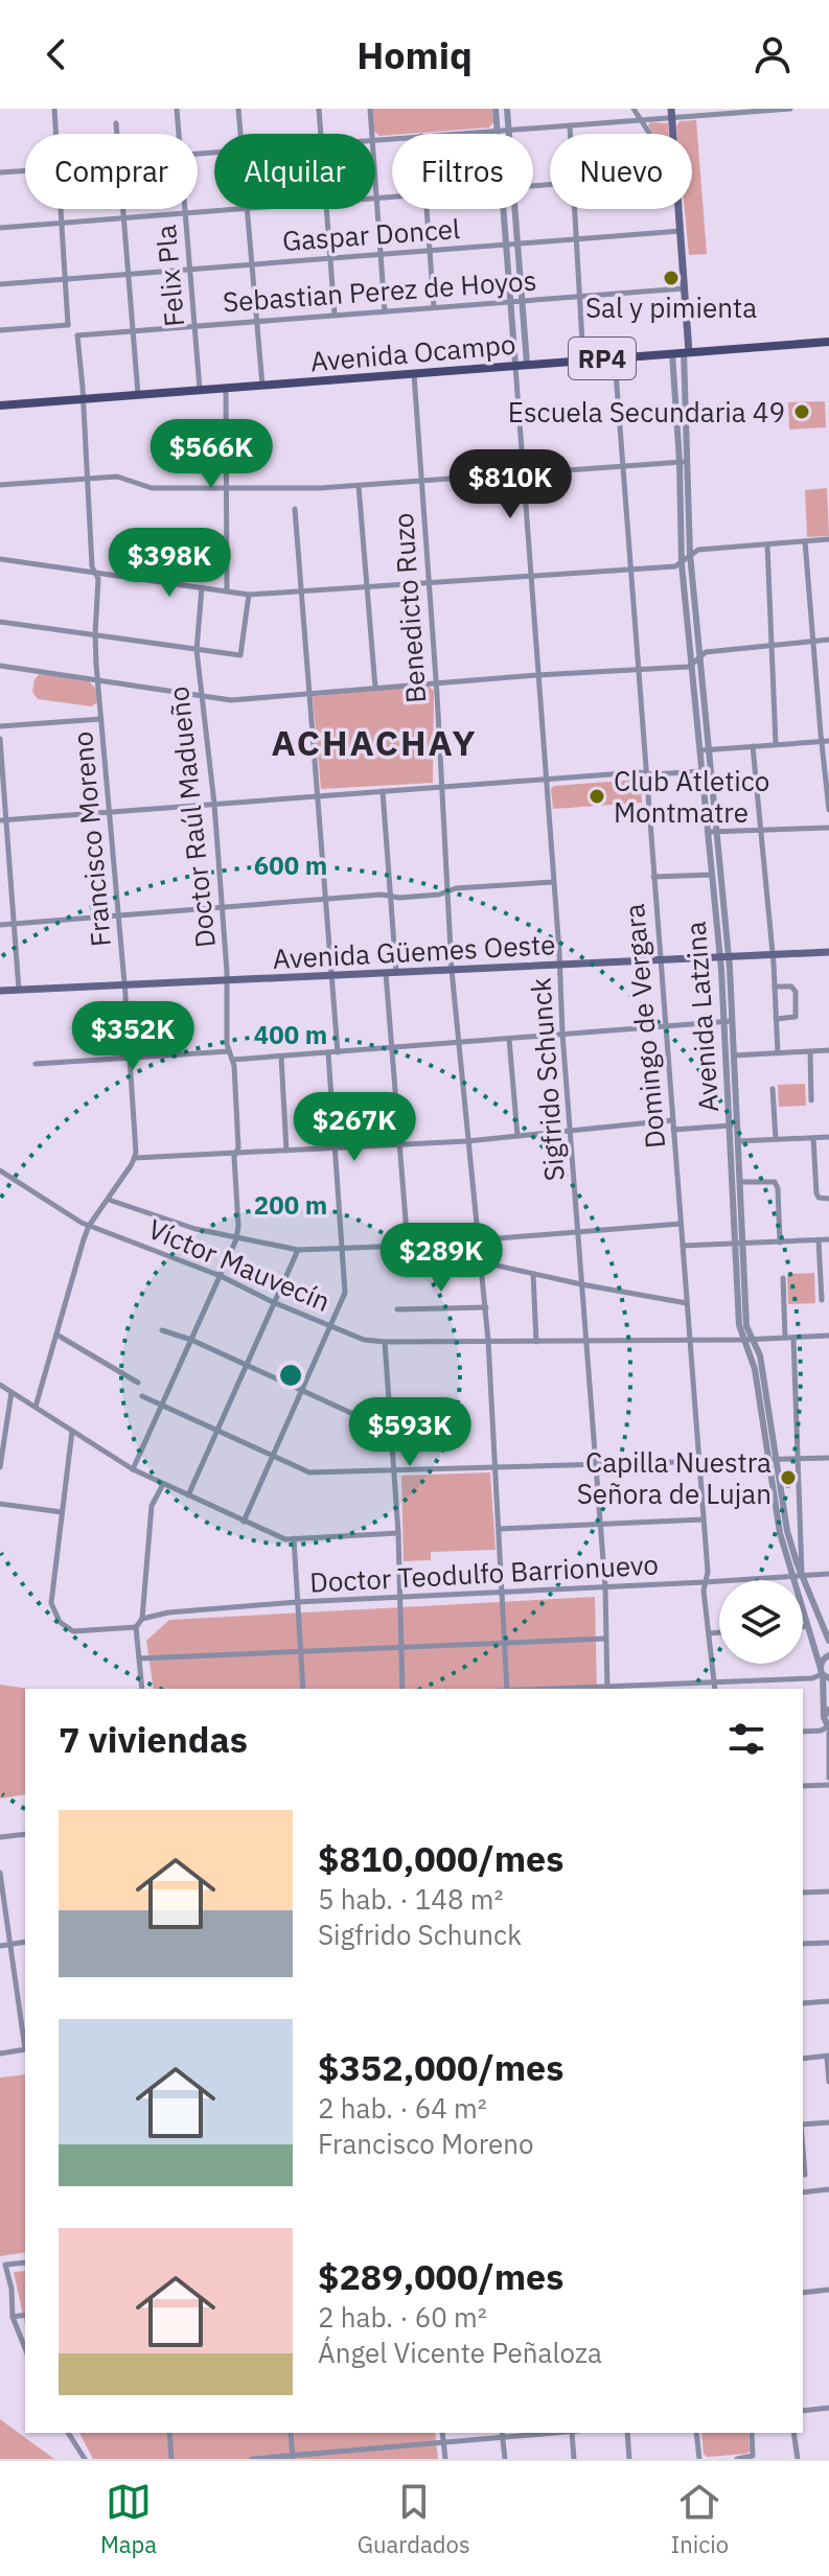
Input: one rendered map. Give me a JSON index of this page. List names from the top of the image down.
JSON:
{
  "streets": {
    "main road": ["Avenida Ocampo", "RP4", "Avenida Güemes Oeste"],
    "street": [
      "Gaspar Doncel",
      "Felix Pla",
      "Sebastian Perez de Hoyos",
      "Benedicto Ruzo",
      "Doctor Raúl Madueño",
      "Francisco Moreno",
      "Avenida Latzina",
      "Domingo de Vergara",
      "Sigfrido Schunck",
      "Víctor Mauvecín",
      "Doctor Teodulfo Barrionuevo"
    ]
  },
  "crossings": [
    ["Gaspar Doncel", "Felix Pla"],
    ["Felix Pla", "Sebastian Perez de Hoyos"],
    ["Felix Pla", "Avenida Ocampo"],
    ["Sebastian Perez de Hoyos", "Francisco Moreno"],
    ["Avenida Ocampo", "Benedicto Ruzo"],
    ["Avenida Ocampo", "Francisco Moreno"],
    ["Avenida Ocampo", "Avenida Latzina"],
    ["Avenida Ocampo", "Domingo de Vergara"],
    ["Avenida Ocampo", "Sigfrido Schunck"],
    ["Benedicto Ruzo", "Avenida Güemes Oeste"],
    ["Benedicto Ruzo", "Víctor Mauvecín"],
    ["Benedicto Ruzo", "Doctor Teodulfo Barrionuevo"],
    ["Doctor Raúl Madueño", "Avenida Güemes Oeste"],
    ["Doctor Raúl Madueño", "Víctor Mauvecín"],
    ["Francisco Moreno", "Avenida Güemes Oeste"],
    ["Avenida Güemes Oeste", "Avenida Latzina"],
    ["Avenida Güemes Oeste", "Domingo de Vergara"],
    ["Avenida Güemes Oeste", "Sigfrido Schunck"],
    ["Avenida Latzina", "Víctor Mauvecín"],
    ["Avenida Latzina", "Doctor Teodulfo Barrionuevo"],
    ["Domingo de Vergara", "Víctor Mauvecín"],
    ["Domingo de Vergara", "Doctor Teodulfo Barrionuevo"],
    ["Sigfrido Schunck", "Víctor Mauvecín"],
    ["Sigfrido Schunck", "Doctor Teodulfo Barrionuevo"]
  ],
  "districts": ["ACHACHAY"],
  "places": [
    "Sal y pimienta",
    "Escuela Secundaria 49",
    "Club Atletico Montmatre",
    "Capilla Nuestra Señora de Lujan"
  ],
  "page": {
    "header": "Homiq",
    "chip": [
      "Comprar",
      "Alquilar",
      "Filtros",
      "Nuevo"
    ],
    "price": [
      "$566K",
      "$810K",
      "$398K",
      "$352K",
      "$267K",
      "$289K",
      "$593K"
    ],
    "heading": "7 viviendas",
    "list": [
      {
        "name": "$810,000/mes",
        "note": "5 hab. · 148 m² · Sigfrido Schunck"
      },
      {
        "name": "$352,000/mes",
        "note": "2 hab. · 64 m² · Francisco Moreno"
      },
      {
        "name": "$289,000/mes",
        "note": "2 hab. · 60 m² · Ángel Vicente Peñaloza"
      }
    ],
    "tabs": ["Mapa", "Guardados", "Inicio"]
  },
  "rings": ["600 m", "400 m", "200 m"]
}
